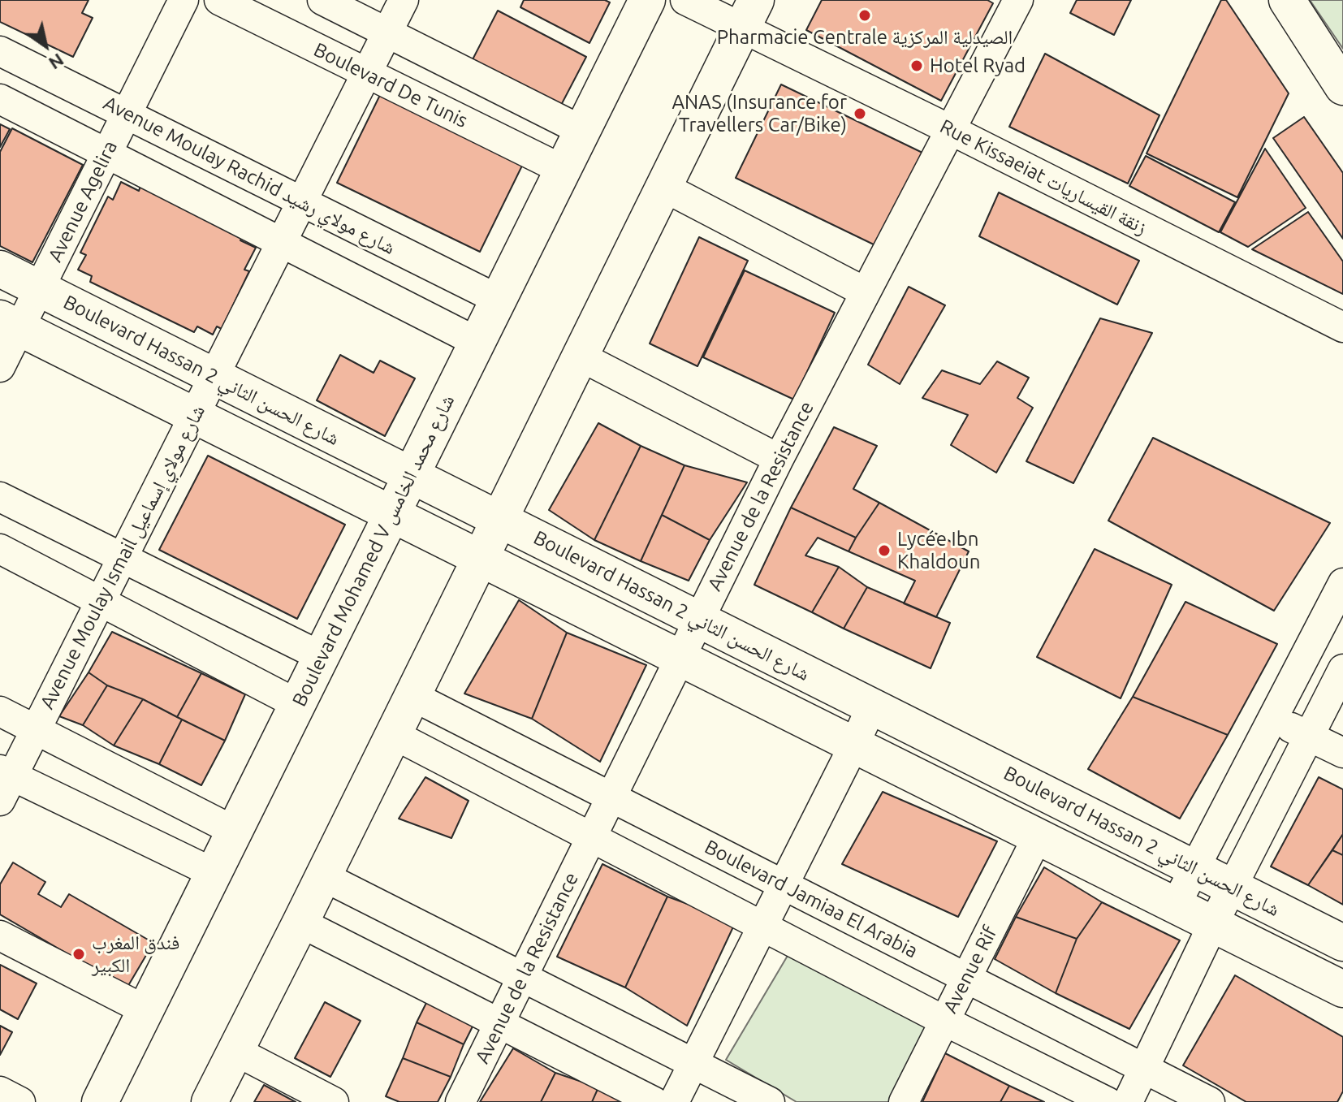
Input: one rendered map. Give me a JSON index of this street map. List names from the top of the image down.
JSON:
{
  "streets": {
    "street": [
      "Boulevard De Tunis",
      "Avenue Moulay Rachid شارع مولاي رشيد",
      "Rue Kissaeiat زنقة القيساريات",
      "Avenue Agelira",
      "Boulevard Hassan 2 شارع الحسن الثاني",
      "Avenue de la Resistance",
      "Boulevard Mohamed V شارع محمد الخامس",
      "Avenue Moulay Ismail شارع مولاي إسماعيل",
      "Boulevard Jamiaa El Arabia",
      "Avenue Rif"
    ]
  },
  "crossings": [
    ["Boulevard De Tunis", "Boulevard Mohamed V شارع محمد الخامس"],
    ["Boulevard De Tunis", "Avenue Moulay Ismail شارع مولاي إسماعيل"],
    ["Avenue Moulay Rachid شارع مولاي رشيد", "Avenue Agelira"],
    ["Avenue Moulay Rachid شارع مولاي رشيد", "Boulevard Mohamed V شارع محمد الخامس"],
    ["Avenue Moulay Rachid شارع مولاي رشيد", "Avenue Moulay Ismail شارع مولاي إسماعيل"],
    ["Rue Kissaeiat زنقة القيساريات", "Avenue de la Resistance"],
    ["Avenue Agelira", "Boulevard Hassan 2 شارع الحسن الثاني"],
    ["Boulevard Hassan 2 شارع الحسن الثاني", "Avenue de la Resistance"],
    ["Boulevard Hassan 2 شارع الحسن الثاني", "Boulevard Mohamed V شارع محمد الخامس"],
    ["Boulevard Hassan 2 شارع الحسن الثاني", "Avenue Moulay Ismail شارع مولاي إسماعيل"],
    ["Boulevard Hassan 2 شارع الحسن الثاني", "Avenue Rif"],
    ["Avenue de la Resistance", "Boulevard Jamiaa El Arabia"],
    ["Boulevard Jamiaa El Arabia", "Avenue Rif"]
  ],
  "places": [
    "Pharmacie Centrale الصيدلية المركزية",
    "Hotel Ryad",
    "ANAS (Insurance for Travellers Car/Bike)",
    "Lycée Ibn Khaldoun",
    "فندق المغرب الكبير"
  ],
  "north": "bottom right"
}
